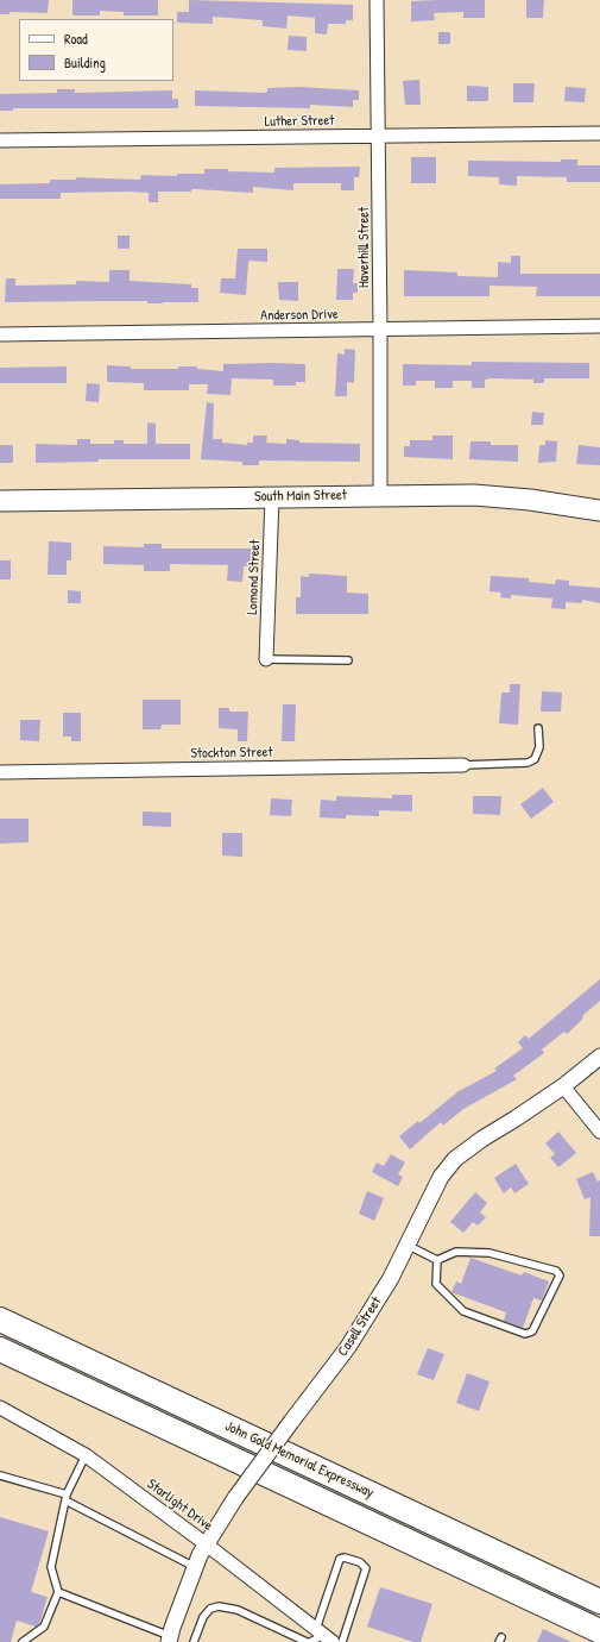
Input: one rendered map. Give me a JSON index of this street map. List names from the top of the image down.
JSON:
{
  "streets": {
    "highway": ["John Gold Memorial Expressway"],
    "main road": ["South Main Street"],
    "street": [
      "Luther Street",
      "Haverhill Street",
      "Anderson Drive",
      "Lomond Street",
      "Stockton Street",
      "Casell Street",
      "Starlight Drive"
    ]
  },
  "crossings": [
    ["Luther Street", "Haverhill Street"],
    ["Haverhill Street", "Anderson Drive"],
    ["Haverhill Street", "South Main Street"],
    ["South Main Street", "Lomond Street"],
    ["Casell Street", "Starlight Drive"]
  ],
  "legend": ["Road", "Building"]
}
